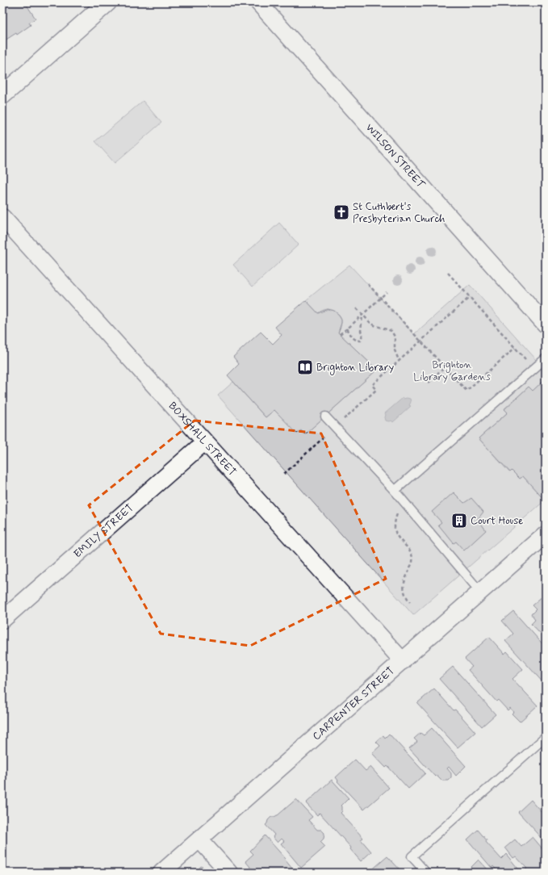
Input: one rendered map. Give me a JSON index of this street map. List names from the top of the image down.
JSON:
{
  "streets": {
    "street": [
      "WILSON STREET",
      "BOXSHALL STREET",
      "EMILY STREET",
      "CARPENTER STREET"
    ]
  },
  "crossings": [
    ["BOXSHALL STREET", "EMILY STREET"],
    ["BOXSHALL STREET", "CARPENTER STREET"]
  ],
  "parks": ["Brighton Library Gardens"],
  "places": {
    "church": ["St Cuthbert's Presbyterian Church"],
    "library": ["Brighton Library"],
    "building": ["Court House"]
  }
}
